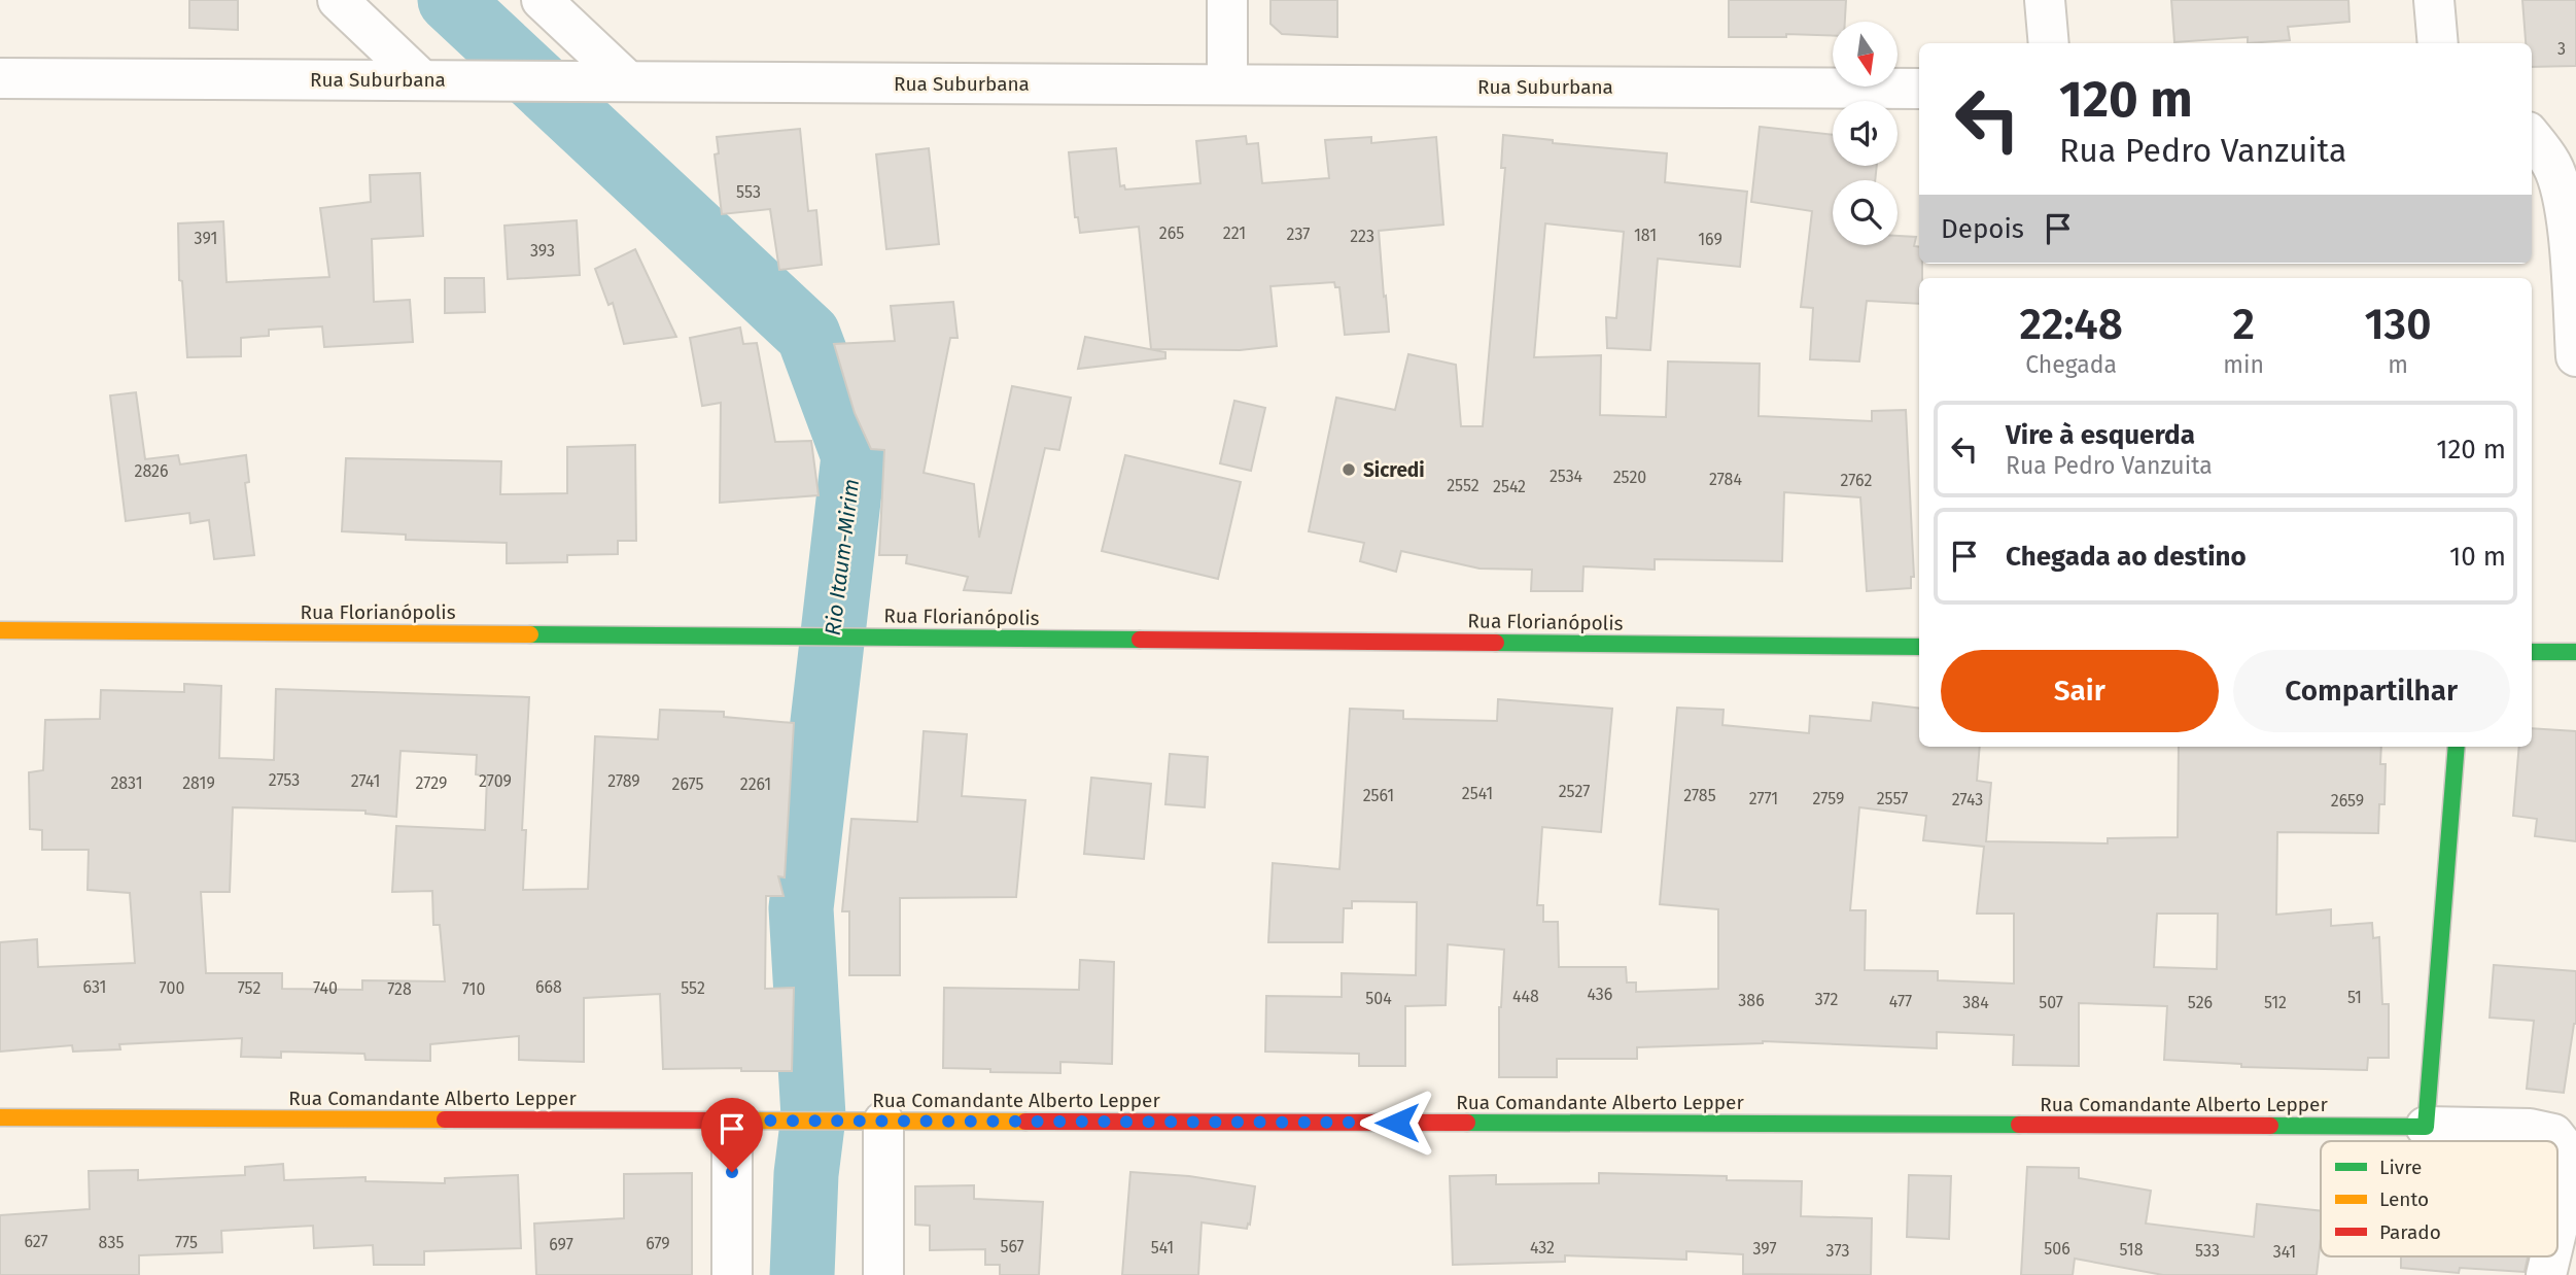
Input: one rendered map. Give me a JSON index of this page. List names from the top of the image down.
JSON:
{
  "streets": {
    "street": ["Rua Suburbana", "Rua Florianópolis", "Rua Comandante Alberto Lepper"]
  },
  "water": ["Rio Itaum-Mirim"],
  "places": ["Sicredi"],
  "house_numbers": [
    "3",
    "553",
    "265",
    "221",
    "237",
    "181",
    "223",
    "391",
    "169",
    "393",
    "2826",
    "2534",
    "2520",
    "2784",
    "2762",
    "2552",
    "2542",
    "2753",
    "2741",
    "2709",
    "2789",
    "2831",
    "2819",
    "2729",
    "2675",
    "2261",
    "2527",
    "2541",
    "2561",
    "2785",
    "2771",
    "2759",
    "2557",
    "2743",
    "2659",
    "631",
    "668",
    "700",
    "752",
    "740",
    "552",
    "728",
    "710",
    "436",
    "448",
    "51",
    "504",
    "372",
    "386",
    "477",
    "384",
    "507",
    "526",
    "512",
    "627",
    "835",
    "775",
    "679",
    "697",
    "567",
    "541",
    "432",
    "397",
    "506",
    "518",
    "373",
    "533",
    "341"
  ],
  "legend": ["Livre", "Lento", "Parado"],
  "north": "bottom",
  "page": {
    "turn": ["120 m", "Rua Pedro Vanzuita"],
    "then": "Depois",
    "eta": [
      "22:48",
      "Chegada",
      "2",
      "min",
      "130",
      "m"
    ],
    "list": [
      {
        "name": "Vire à esquerda",
        "note": "Rua Pedro Vanzuita",
        "value": "120 m"
      },
      {
        "name": "Chegada ao destino",
        "value": "10 m"
      }
    ],
    "buttons": ["Sair", "Compartilhar"]
  }
}
